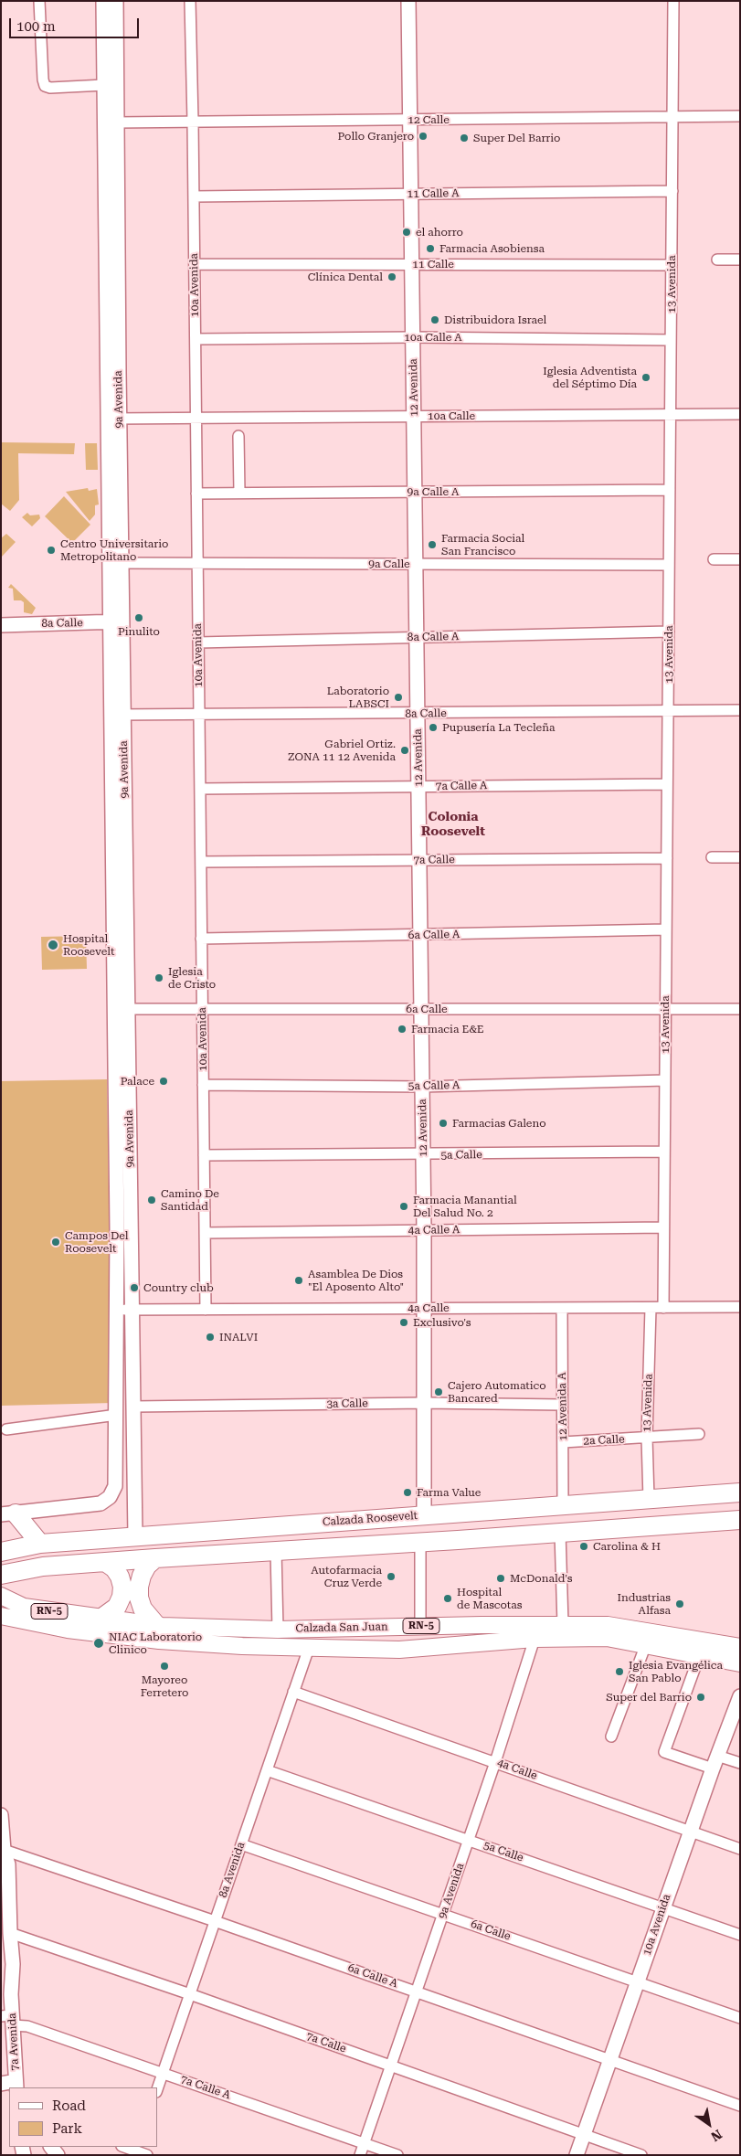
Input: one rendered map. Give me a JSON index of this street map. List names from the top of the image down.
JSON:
{
  "streets": {
    "highway": ["Calzada Roosevelt"],
    "main road": [
      "10a Avenida",
      "12 Avenida",
      "9a Avenida",
      "8a Calle",
      "RN-5",
      "Calzada San Juan",
      "7a Avenida"
    ],
    "street": [
      "12 Calle",
      "11 Calle A",
      "11 Calle",
      "13 Avenida",
      "10a Calle A",
      "10a Calle",
      "9a Calle A",
      "9a Calle",
      "8a Calle A",
      "7a Calle A",
      "7a Calle",
      "6a Calle A",
      "6a Calle",
      "5a Calle A",
      "5a Calle",
      "4a Calle A",
      "4a Calle",
      "3a Calle",
      "12 Avenida A",
      "2a Calle",
      "8a Avenida"
    ]
  },
  "crossings": [
    ["12 Calle", "13 Avenida"],
    ["12 Calle", "10a Avenida"],
    ["12 Calle", "12 Avenida"],
    ["12 Calle", "9a Avenida"],
    ["11 Calle A", "13 Avenida"],
    ["11 Calle A", "10a Avenida"],
    ["11 Calle A", "12 Avenida"],
    ["11 Calle", "13 Avenida"],
    ["11 Calle", "10a Avenida"],
    ["11 Calle", "12 Avenida"],
    ["13 Avenida", "10a Calle A"],
    ["13 Avenida", "10a Calle"],
    ["13 Avenida", "9a Calle A"],
    ["13 Avenida", "9a Calle"],
    ["13 Avenida", "8a Calle"],
    ["13 Avenida", "8a Calle A"],
    ["13 Avenida", "7a Calle A"],
    ["13 Avenida", "7a Calle"],
    ["13 Avenida", "6a Calle A"],
    ["13 Avenida", "6a Calle"],
    ["13 Avenida", "5a Calle A"],
    ["13 Avenida", "5a Calle"],
    ["13 Avenida", "4a Calle A"],
    ["13 Avenida", "4a Calle"],
    ["13 Avenida", "2a Calle"],
    ["13 Avenida", "Calzada Roosevelt"],
    ["10a Avenida", "10a Calle A"],
    ["10a Avenida", "10a Calle"],
    ["10a Avenida", "9a Calle A"],
    ["10a Avenida", "9a Calle"],
    ["10a Avenida", "8a Calle"],
    ["10a Avenida", "8a Calle A"],
    ["10a Avenida", "7a Calle A"],
    ["10a Avenida", "7a Calle"],
    ["10a Avenida", "6a Calle A"],
    ["10a Avenida", "6a Calle"],
    ["10a Avenida", "5a Calle A"],
    ["10a Avenida", "5a Calle"],
    ["10a Avenida", "4a Calle A"],
    ["10a Avenida", "4a Calle"],
    ["10a Calle A", "12 Avenida"],
    ["12 Avenida", "10a Calle"],
    ["12 Avenida", "9a Calle A"],
    ["12 Avenida", "9a Calle"],
    ["12 Avenida", "8a Calle"],
    ["12 Avenida", "8a Calle A"],
    ["12 Avenida", "7a Calle A"],
    ["12 Avenida", "7a Calle"],
    ["12 Avenida", "6a Calle A"],
    ["12 Avenida", "6a Calle"],
    ["12 Avenida", "5a Calle A"],
    ["12 Avenida", "5a Calle"],
    ["12 Avenida", "4a Calle A"],
    ["12 Avenida", "4a Calle"],
    ["12 Avenida", "3a Calle"],
    ["12 Avenida", "Calzada Roosevelt"],
    ["9a Avenida", "10a Calle"],
    ["9a Avenida", "9a Calle"],
    ["9a Avenida", "8a Calle"],
    ["9a Avenida", "7a Calle A"],
    ["9a Avenida", "7a Calle"],
    ["9a Avenida", "6a Calle A"],
    ["9a Avenida", "6a Calle"],
    ["9a Avenida", "5a Calle"],
    ["9a Avenida", "4a Calle"],
    ["9a Avenida", "3a Calle"],
    ["9a Avenida", "Calzada Roosevelt"],
    ["9a Avenida", "Calzada San Juan"],
    ["7a Calle A", "8a Avenida"],
    ["7a Calle A", "7a Avenida"],
    ["7a Calle", "8a Avenida"],
    ["7a Calle", "7a Avenida"],
    ["6a Calle A", "8a Avenida"],
    ["6a Calle A", "7a Avenida"],
    ["6a Calle", "8a Avenida"],
    ["5a Calle", "8a Avenida"],
    ["4a Calle", "12 Avenida A"],
    ["4a Calle", "8a Avenida"],
    ["3a Calle", "12 Avenida A"],
    ["12 Avenida A", "2a Calle"],
    ["12 Avenida A", "Calzada Roosevelt"],
    ["Calzada San Juan", "8a Avenida"]
  ],
  "districts": ["Colonia Roosevelt"],
  "places": [
    "Pollo Granjero",
    "Super Del Barrio",
    "el ahorro",
    "Farmacia Asobiensa",
    "Clínica Dental",
    "Distribuidora Israel",
    "Iglesia Adventista del Séptimo Día",
    "Farmacia Social San Francisco",
    "Centro Universitario Metropolitano",
    "Pinulito",
    "Laboratorio LABSCI",
    "Pupusería La Tecleña",
    "Gabriel Ortiz. ZONA 11 12 Avenida",
    "Hospital Roosevelt",
    "Iglesia de Cristo",
    "Farmacia E&E",
    "Palace",
    "Farmacias Galeno",
    "Camino De Santidad",
    "Farmacia Manantial Del Salud No. 2",
    "Campos Del Roosevelt",
    "Asamblea De Dios \"El Aposento Alto\"",
    "Country club",
    "Exclusivo's",
    "INALVI",
    "Cajero Automatico Bancared",
    "Farma Value",
    "Carolina & H",
    "Autofarmacia Cruz Verde",
    "McDonald's",
    "Hospital de Mascotas",
    "Industrias Alfasa",
    "NIAC Laboratorio Clinico",
    "Mayoreo Ferretero",
    "Iglesia Evangélica San Pablo",
    "Super del Barrio"
  ],
  "legend": ["Road", "Park"],
  "scale_bar": "100 m",
  "north": "bottom right"
}
